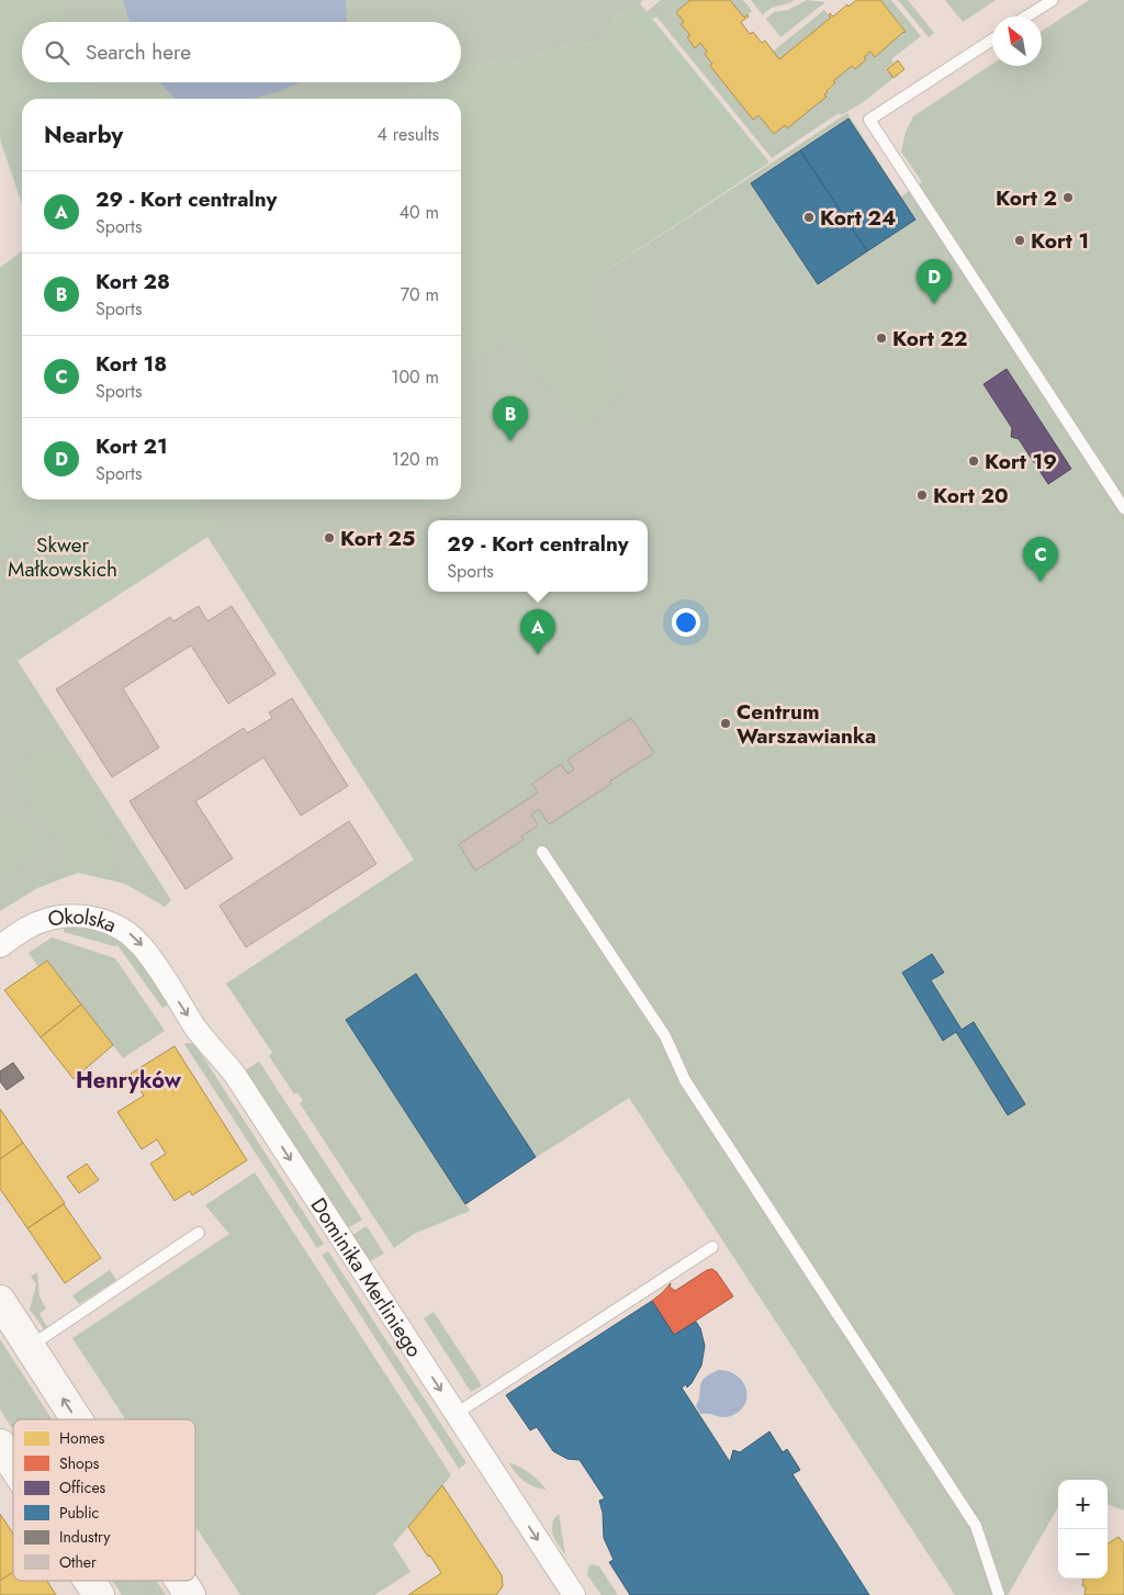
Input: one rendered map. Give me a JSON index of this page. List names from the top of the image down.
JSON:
{
  "streets": {
    "street": ["Okolska", "Dominika Merliniego"]
  },
  "crossings": [
    ["Okolska", "Dominika Merliniego"]
  ],
  "one_way": ["Okolska", "Dominika Merliniego"],
  "districts": ["Henryków"],
  "parks": ["Skwer Małkowskich"],
  "places": [
    "Kort 2",
    "Kort 24",
    "Kort 1",
    "Kort 22",
    "Kort 19",
    "Kort 20",
    "Kort 25",
    "Centrum Warszawianka"
  ],
  "legend": [
    "Homes",
    "Shops",
    "Offices",
    "Public",
    "Industry",
    "Other"
  ],
  "north": "top left",
  "page": {
    "search": "Search here",
    "heading": ["Nearby", "4 results"],
    "list": [
      {
        "mark": "A",
        "name": "29 - Kort centralny",
        "note": "Sports",
        "value": "40 m"
      },
      {
        "mark": "B",
        "name": "Kort 28",
        "note": "Sports",
        "value": "70 m"
      },
      {
        "mark": "C",
        "name": "Kort 18",
        "note": "Sports",
        "value": "100 m"
      },
      {
        "mark": "D",
        "name": "Kort 21",
        "note": "Sports",
        "value": "120 m"
      }
    ],
    "pins": [
      "D",
      "B",
      "C",
      "A"
    ],
    "popup": ["29 - Kort centralny", "Sports"],
    "map_buttons": ["+", "−"]
  }
}
